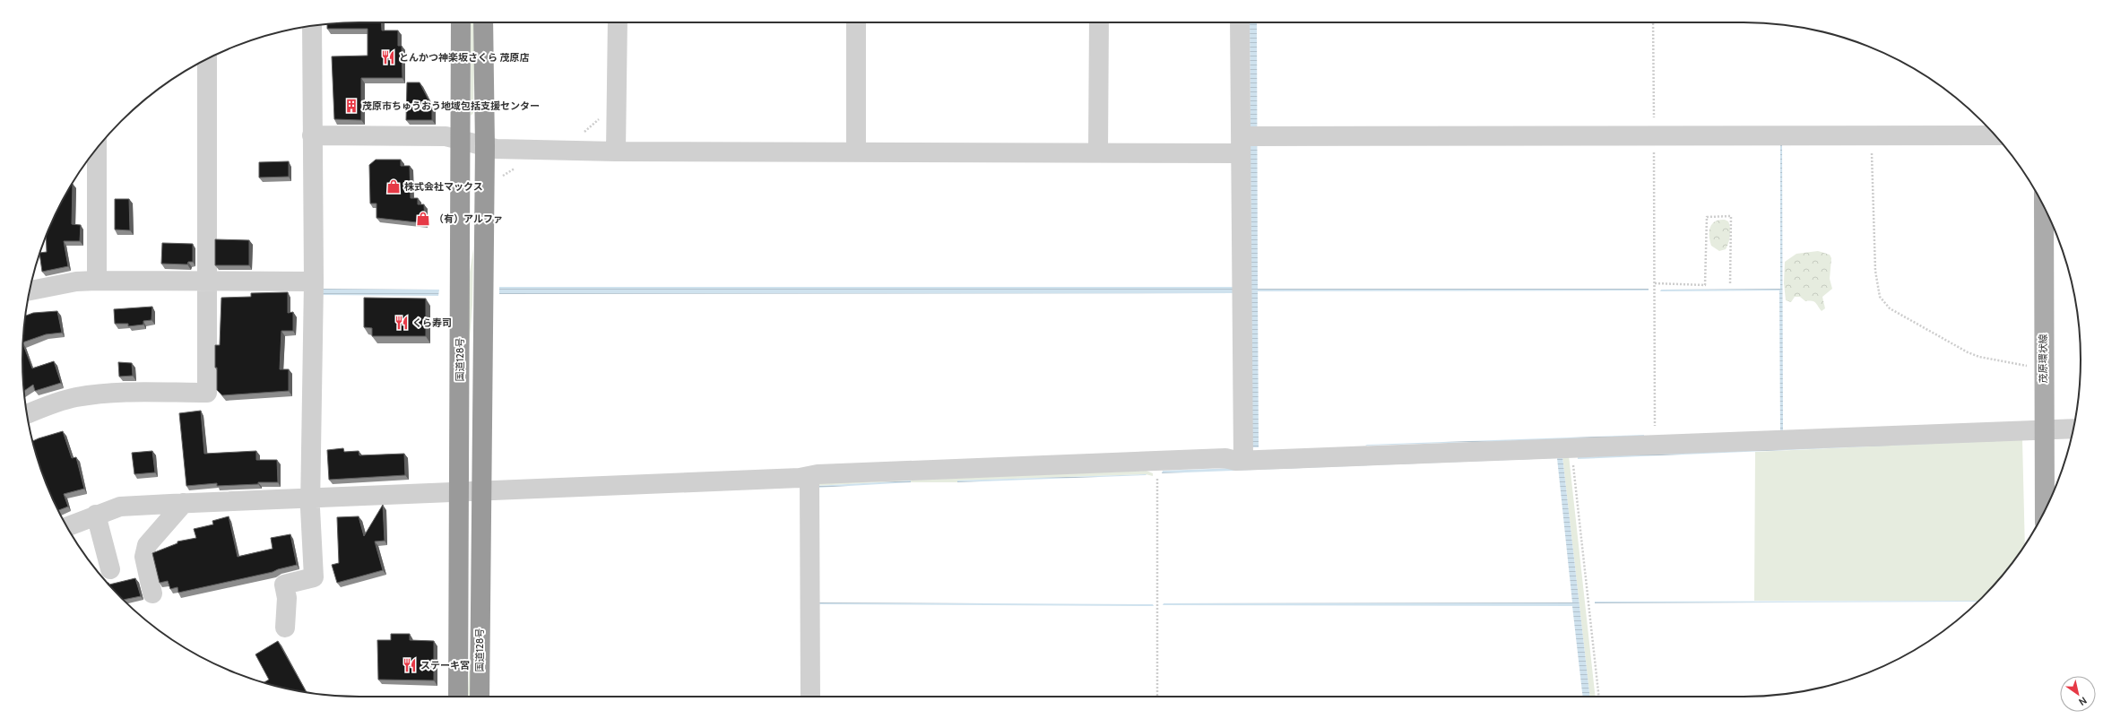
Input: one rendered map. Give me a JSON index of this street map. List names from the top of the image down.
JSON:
{
  "streets": {
    "highway": ["国道128号"],
    "main road": ["茂原環状線"]
  },
  "places": {
    "restaurant": ["とんかつ神楽坂さくら 茂原店", "くら寿司", "ステーキ宮"],
    "building": ["茂原市ちゅうおう地域包括支援センター"],
    "shop": ["株式会社マックス", "（有）アルファ"]
  },
  "north": "bottom right"
}
